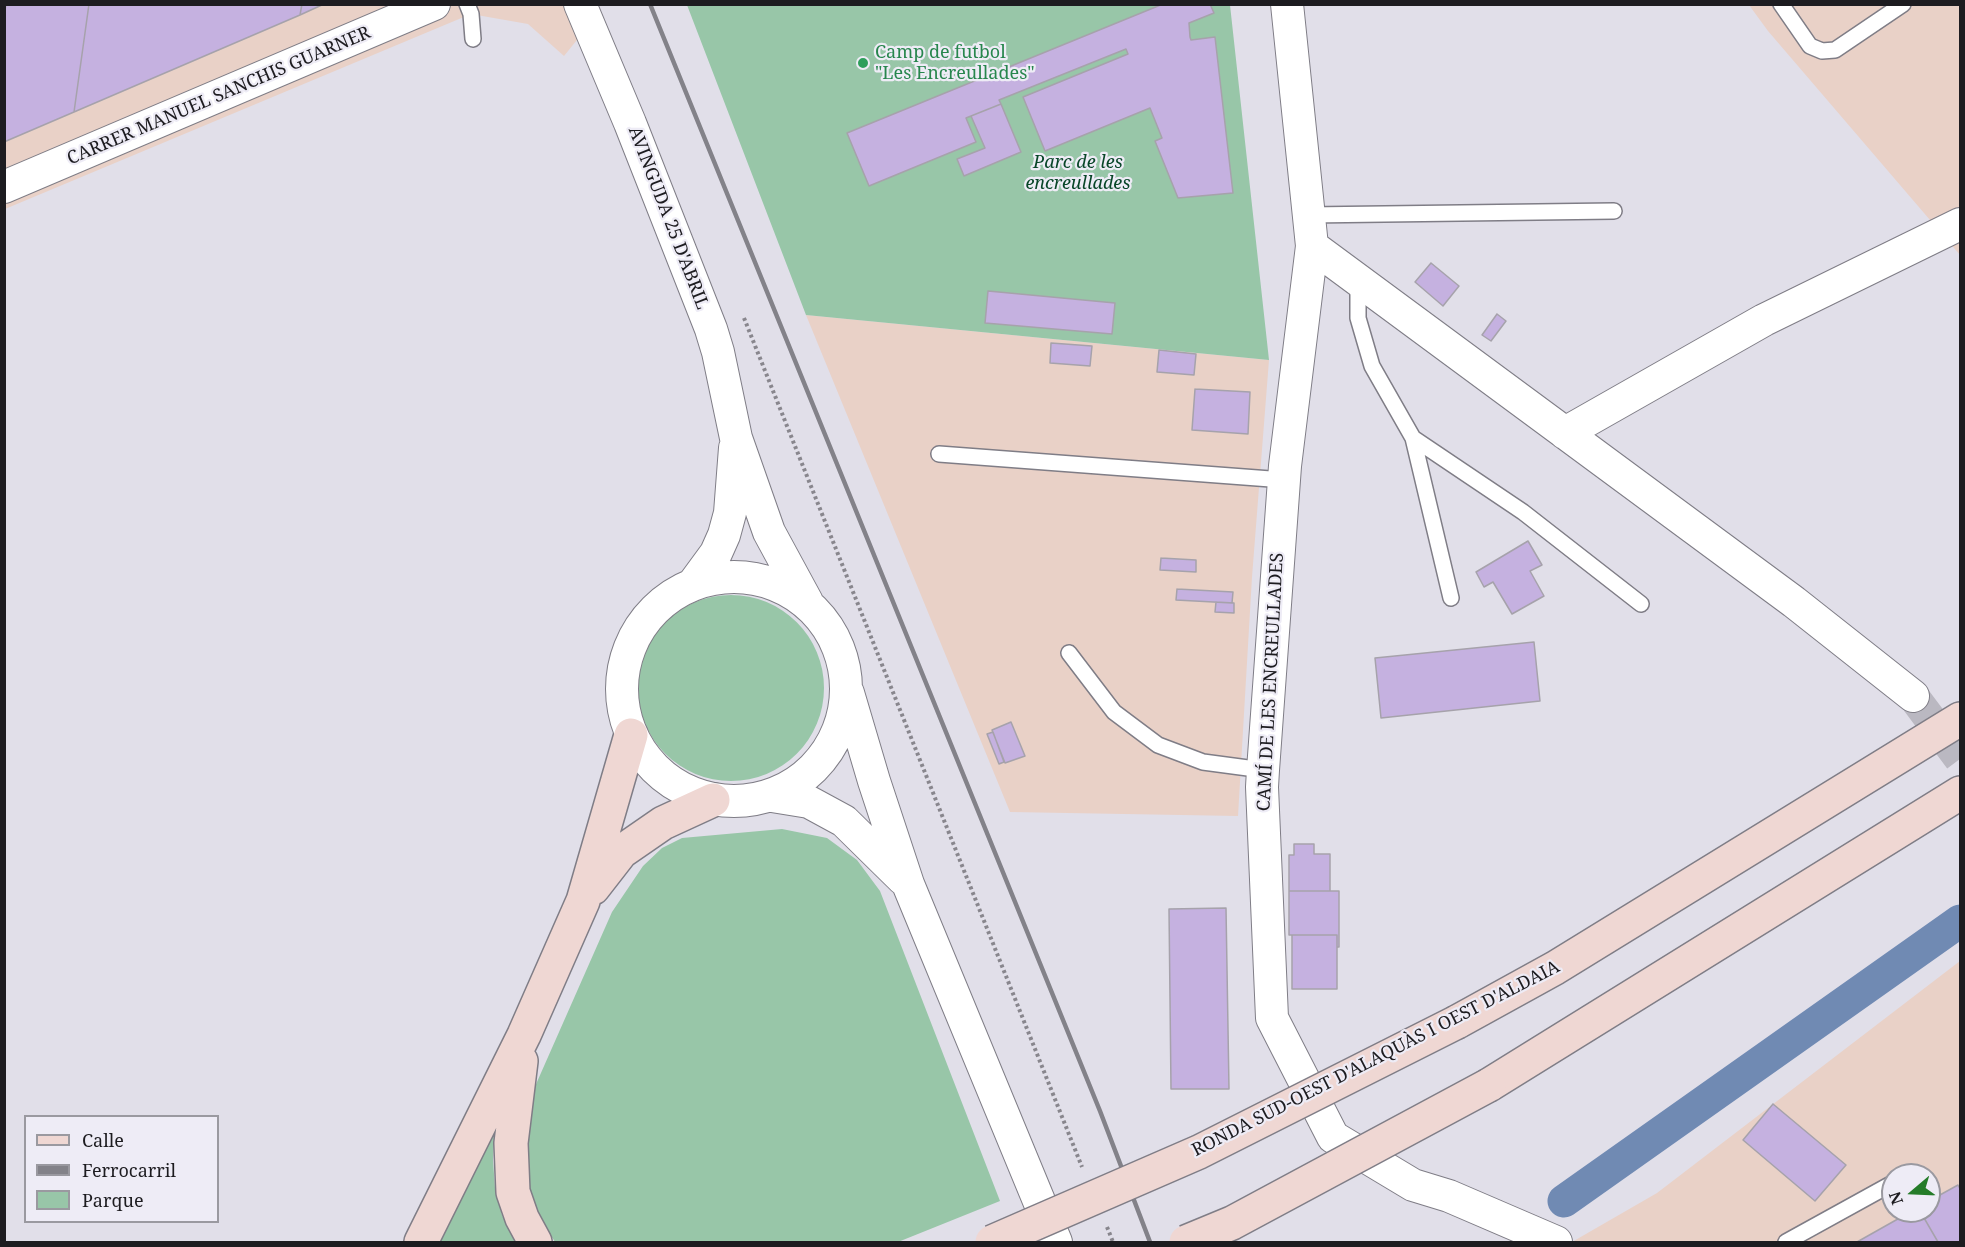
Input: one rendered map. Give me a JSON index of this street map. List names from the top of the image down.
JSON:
{
  "streets": {
    "main road": ["RONDA SUD-OEST D'ALAQUÀS I OEST D'ALDAIA"],
    "street": ["CARRER MANUEL SANCHIS GUARNER", "AVINGUDA 25 D'ABRIL", "CAMÍ DE LES ENCREULLADES"]
  },
  "parks": ["Parc de les encreullades"],
  "places": ["Camp de futbol \"Les Encreullades\""],
  "legend": ["Calle", "Ferrocarril", "Parque"],
  "north": "left"
}
